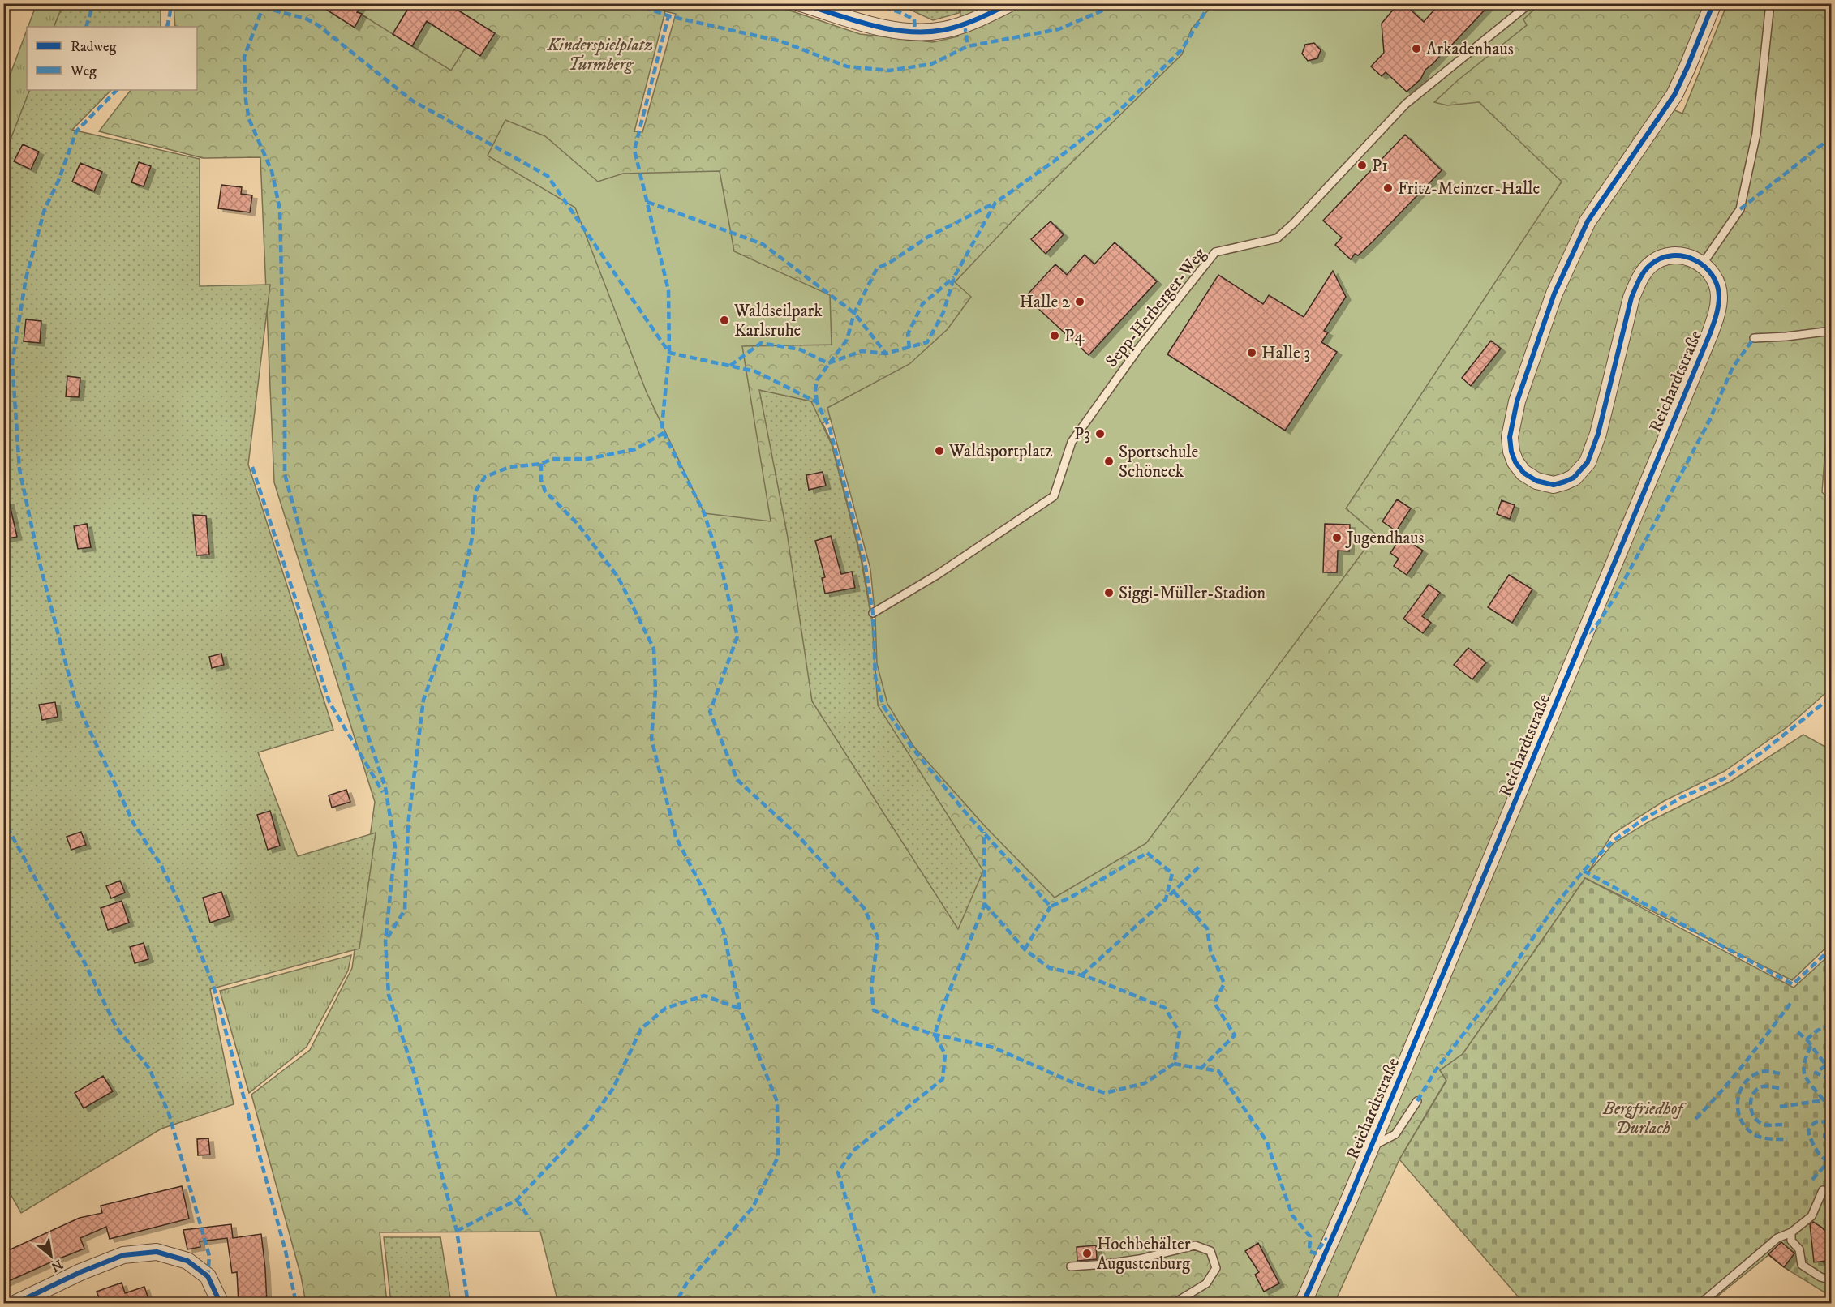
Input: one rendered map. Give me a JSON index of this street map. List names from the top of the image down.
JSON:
{
  "streets": {
    "street": ["Reichardtstraße"],
    "lane": ["Sepp-Herberger-Weg"]
  },
  "parks": ["Kinderspielplatz Turmberg", "Bergfriedhof Durlach"],
  "places": [
    "Arkadenhaus",
    "P1",
    "Fritz-Meinzer-Halle",
    "Halle 2",
    "Waldseilpark Karlsruhe",
    "P4",
    "Halle 3",
    "P3",
    "Waldsportplatz",
    "Sportschule Schöneck",
    "Jugendhaus",
    "Siggi-Müller-Stadion",
    "Hochbehälter Augustenburg"
  ],
  "legend": ["Radweg", "Weg"],
  "north": "bottom right"
}
